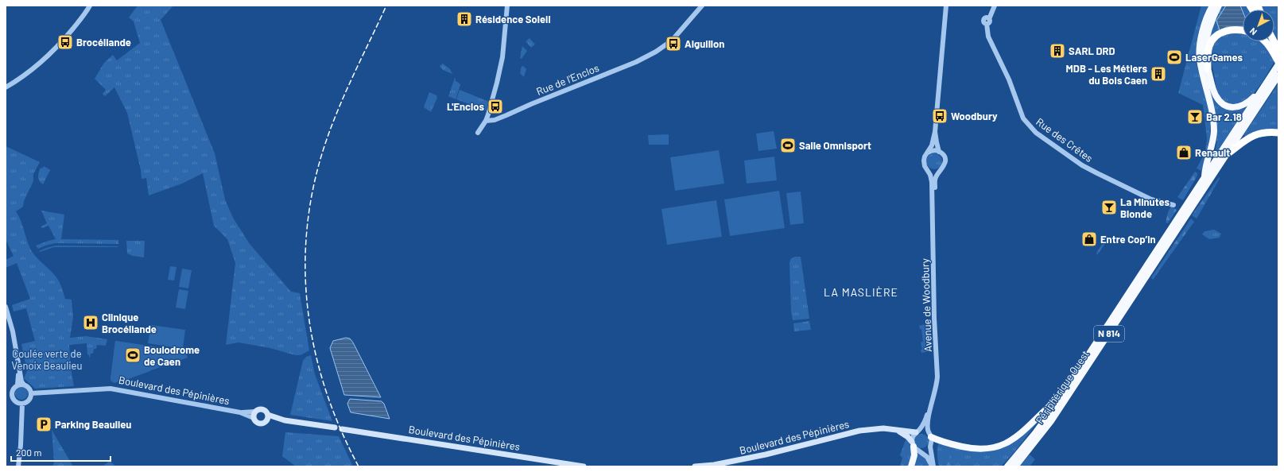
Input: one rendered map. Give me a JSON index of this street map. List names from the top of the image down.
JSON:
{
  "streets": {
    "highway": ["N 814", "Périphérique Ouest"],
    "main road": ["Boulevard des Pépinières"],
    "street": ["Rue de l'Enclos", "Rue des Crêtes", "Avenue de Woodbury"]
  },
  "crossings": [
    ["Avenue de Woodbury", "Boulevard des Pépinières"],
    ["N 814", "Périphérique Ouest"]
  ],
  "districts": ["LA MASLIÈRE"],
  "parks": ["Coulée verte de Venoix Beaulieu"],
  "places": {
    "building": ["Résidence Soleil", "SARL DRD", "MDB - Les Métiers du Bois Caen"],
    "bus stop": [
      "Brocéliande",
      "Aiguillon",
      "L'Enclos",
      "Woodbury"
    ],
    "sports": ["LaserGames", "Salle Omnisport", "Boulodrome de Caen"],
    "bar": ["Bar 2.18", "La Minutes Blonde"],
    "shop": ["Renault", "Entre Cop’in"],
    "hospital": ["Clinique Brocéliande"],
    "parking": ["Parking Beaulieu"]
  },
  "scale_bar": "200 m",
  "north": "bottom left"
}
